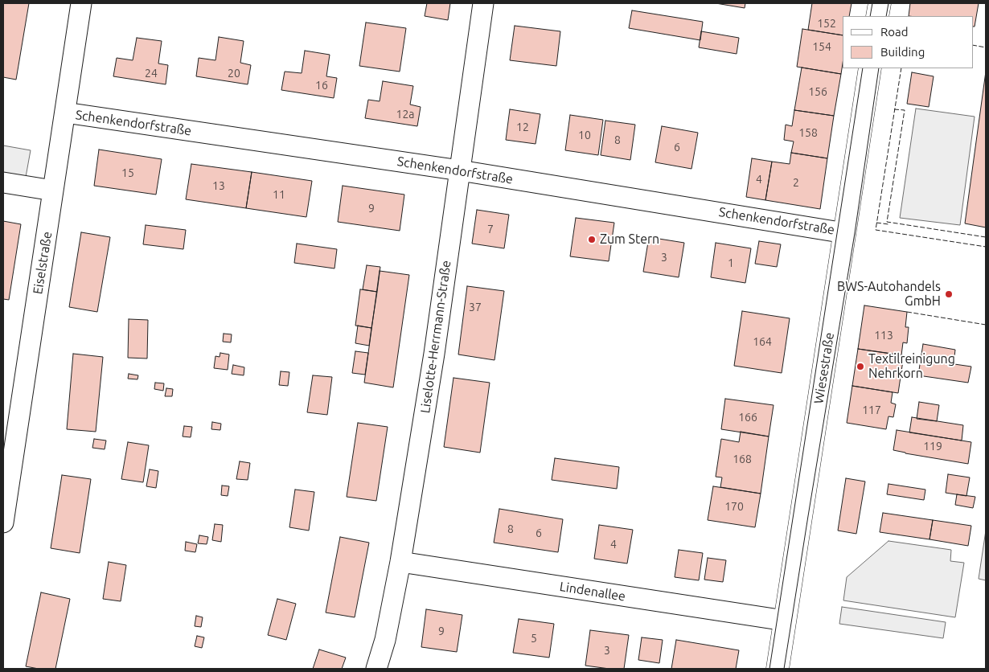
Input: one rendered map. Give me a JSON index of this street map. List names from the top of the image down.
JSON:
{
  "streets": {
    "street": [
      "Schenkendorfstraße",
      "Eiselstraße",
      "Liselotte-Herrmann-Straße",
      "Wiesestraße",
      "Lindenallee"
    ]
  },
  "crossings": [
    ["Schenkendorfstraße", "Eiselstraße"],
    ["Schenkendorfstraße", "Liselotte-Herrmann-Straße"],
    ["Schenkendorfstraße", "Wiesestraße"],
    ["Liselotte-Herrmann-Straße", "Lindenallee"],
    ["Wiesestraße", "Lindenallee"]
  ],
  "places": ["Zum Stern", "BWS-Autohandels GmbH", "Textilreinigung Nehrkorn"],
  "house_numbers": [
    "152",
    "154",
    "24",
    "20",
    "16",
    "156",
    "12a",
    "12",
    "158",
    "10",
    "8",
    "6",
    "15",
    "4",
    "2",
    "13",
    "11",
    "9",
    "7",
    "3",
    "1",
    "37",
    "113",
    "164",
    "117",
    "166",
    "119",
    "168",
    "170",
    "8",
    "6",
    "4",
    "9",
    "5",
    "3"
  ],
  "legend": ["Road", "Building"]
}
